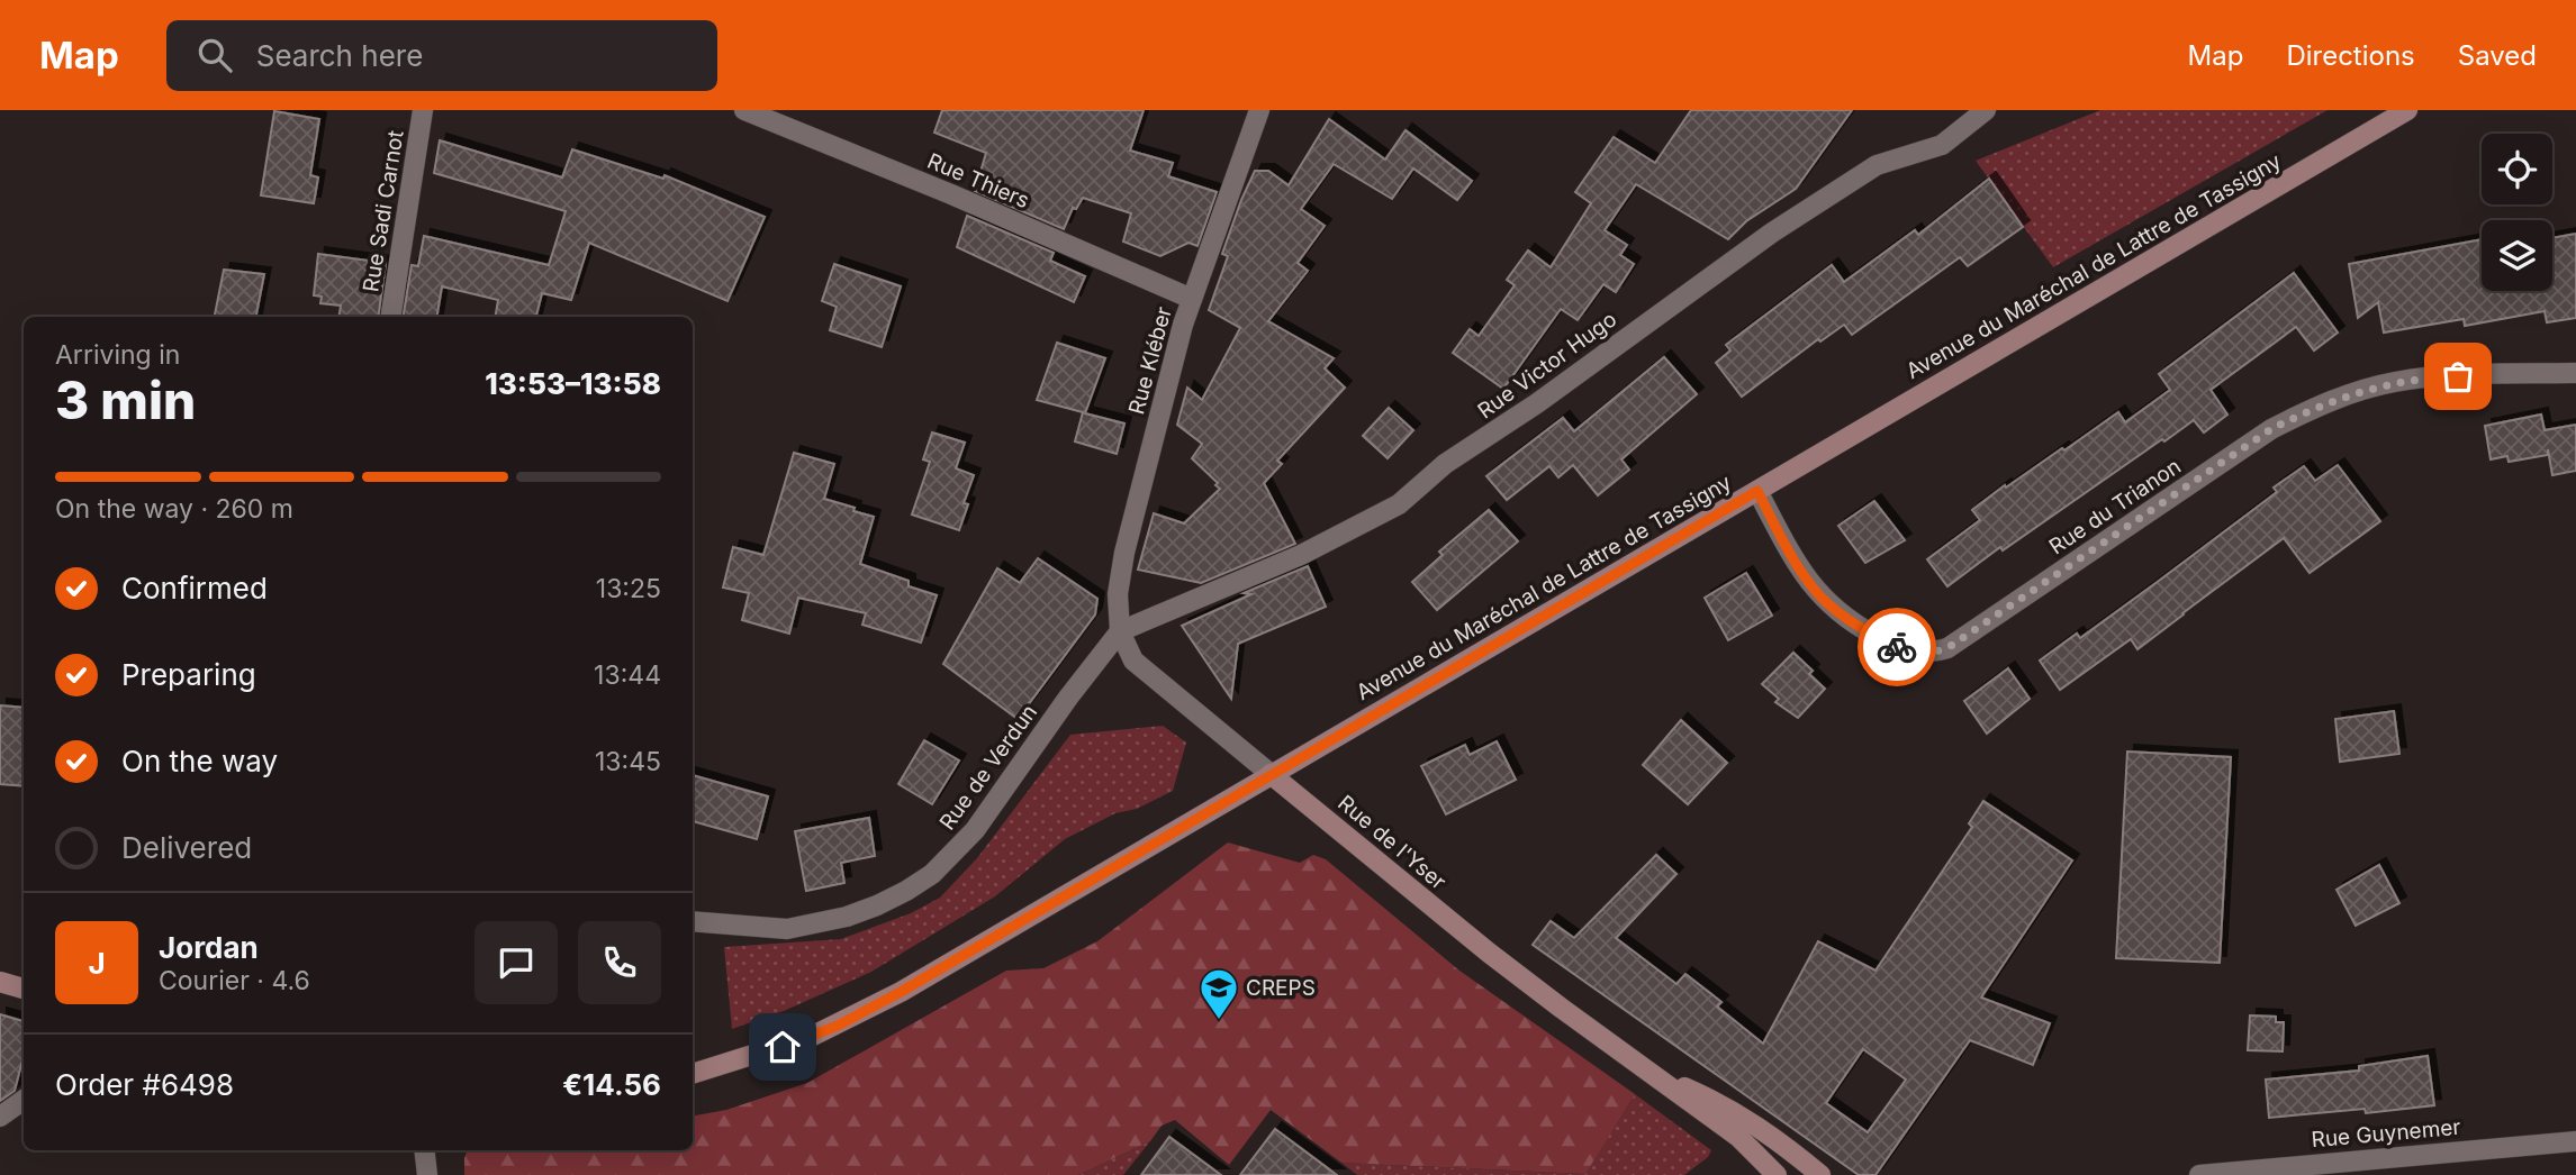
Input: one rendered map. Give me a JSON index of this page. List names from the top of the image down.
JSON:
{
  "streets": {
    "main road": ["Avenue du Maréchal de Lattre de Tassigny", "Rue de l'Yser"],
    "street": [
      "Rue Thiers",
      "Rue Sadi Carnot",
      "Rue Kléber",
      "Rue Victor Hugo",
      "Rue du Trianon",
      "Rue de Verdun",
      "Rue Guynemer"
    ]
  },
  "crossings": [
    ["Rue Thiers", "Rue Kléber"],
    ["Avenue du Maréchal de Lattre de Tassigny", "Rue du Trianon"],
    ["Avenue du Maréchal de Lattre de Tassigny", "Rue de l'Yser"],
    ["Rue Kléber", "Rue Victor Hugo"],
    ["Rue Kléber", "Rue de Verdun"],
    ["Rue Kléber", "Rue de l'Yser"],
    ["Rue Victor Hugo", "Rue de Verdun"],
    ["Rue Victor Hugo", "Rue de l'Yser"],
    ["Rue de Verdun", "Rue de l'Yser"]
  ],
  "places": {
    "school or university": ["CREPS"]
  },
  "page": {
    "header": "Map",
    "search": "Search here",
    "nav": ["Map", "Directions", "Saved"],
    "heading": ["3 min", "Arriving in", "13:53–13:58"],
    "panel": [
      "Jordan",
      "Courier · 4.6",
      "Order #6498",
      "€14.56"
    ],
    "bar": "On the way · 260 m",
    "list": [
      ["Confirmed", "13:25"],
      ["Preparing", "13:44"],
      ["On the way", "13:45"],
      "Delivered"
    ],
    "round": "J"
  }
}
